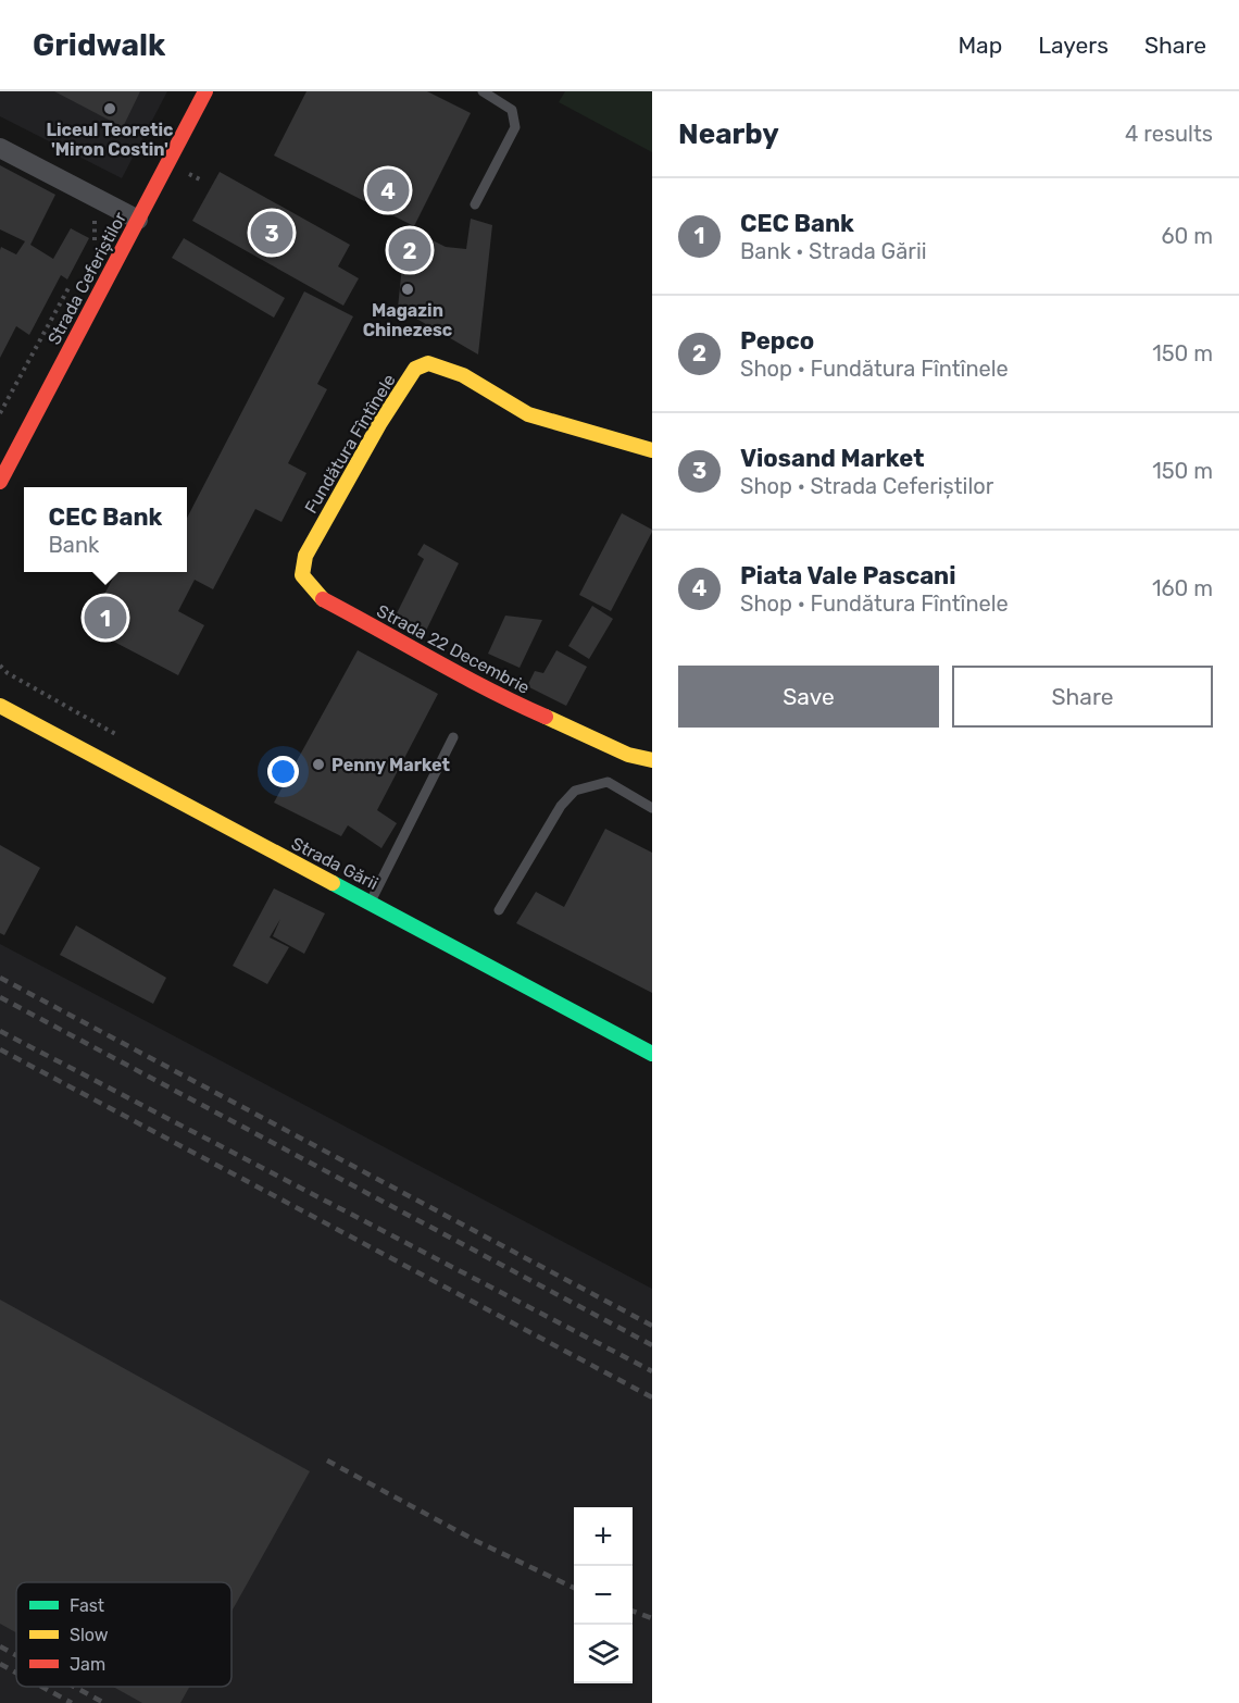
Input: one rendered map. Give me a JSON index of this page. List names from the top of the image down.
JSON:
{
  "streets": {
    "street": [
      "Strada Ceferiștilor",
      "Fundătura Fîntînele",
      "Strada 22 Decembrie",
      "Strada Gării"
    ]
  },
  "crossings": [
    ["Fundătura Fîntînele", "Strada 22 Decembrie"]
  ],
  "places": ["Liceul Teoretic 'Miron Costin'", "Magazin Chinezesc", "Penny Market"],
  "legend": ["Fast", "Slow", "Jam"],
  "page": {
    "header": "Gridwalk",
    "nav": ["Map", "Layers", "Share"],
    "heading": ["Nearby", "4 results"],
    "pins": [
      "4",
      "3",
      "2",
      "1"
    ],
    "list": [
      {
        "mark": "1",
        "name": "CEC Bank",
        "note": "Bank · Strada Gării",
        "value": "60 m"
      },
      {
        "mark": "2",
        "name": "Pepco",
        "note": "Shop · Fundătura Fîntînele",
        "value": "150 m"
      },
      {
        "mark": "3",
        "name": "Viosand Market",
        "note": "Shop · Strada Ceferiștilor",
        "value": "150 m"
      },
      {
        "mark": "4",
        "name": "Piata Vale Pascani",
        "note": "Shop · Fundătura Fîntînele",
        "value": "160 m"
      }
    ],
    "popup": ["CEC Bank", "Bank"],
    "buttons": ["Save", "Share"],
    "map_buttons": ["+", "−"]
  }
}
